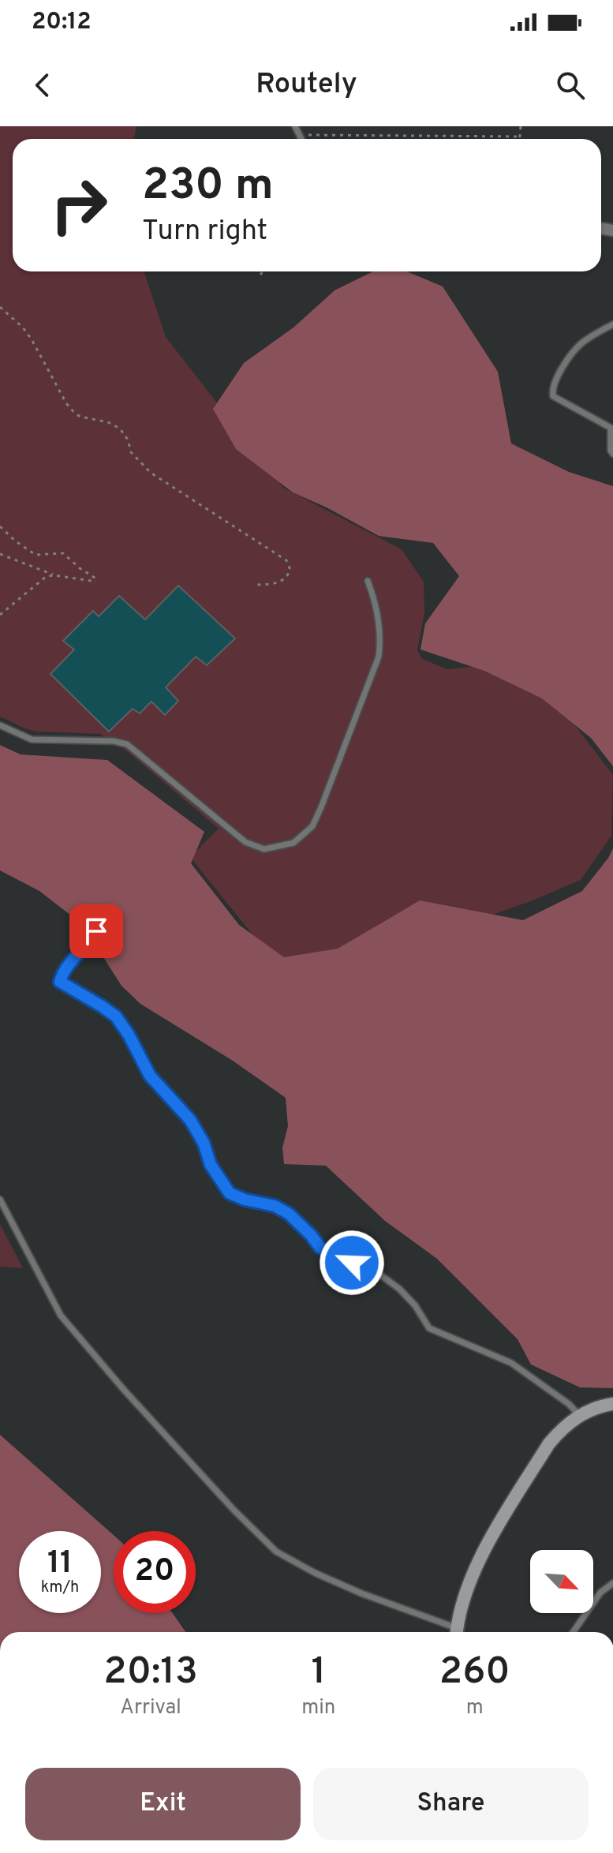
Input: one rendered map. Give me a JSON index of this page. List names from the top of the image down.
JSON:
{
  "north": "bottom right",
  "page": {
    "status": "20:12",
    "header": "Routely",
    "turn": ["230 m", "Turn right"],
    "speed": "11 km/h",
    "limit": "20",
    "eta": [
      "20:13",
      "Arrival",
      "1",
      "min",
      "260",
      "m"
    ],
    "buttons": ["Exit", "Share"]
  }
}
